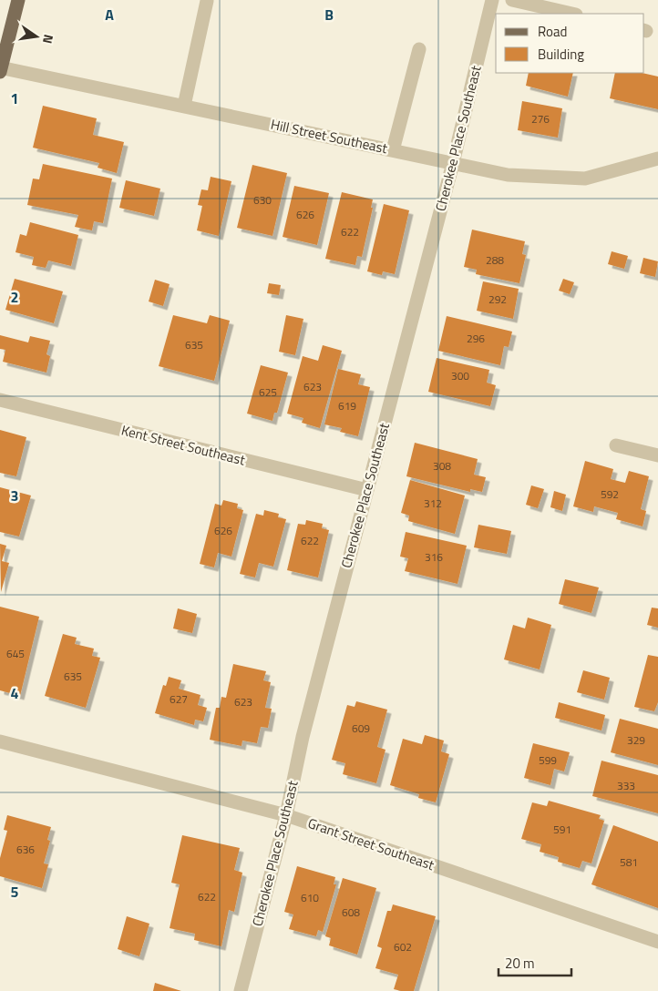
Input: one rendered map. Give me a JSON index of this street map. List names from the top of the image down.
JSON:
{
  "streets": {
    "street": [
      "Hill Street Southeast",
      "Cherokee Place Southeast",
      "Kent Street Southeast",
      "Grant Street Southeast"
    ]
  },
  "crossings": [
    ["Hill Street Southeast", "Cherokee Place Southeast"],
    ["Cherokee Place Southeast", "Kent Street Southeast"],
    ["Cherokee Place Southeast", "Grant Street Southeast"]
  ],
  "house_numbers": [
    "276",
    "630",
    "626",
    "622",
    "288",
    "292",
    "296",
    "635",
    "300",
    "623",
    "625",
    "619",
    "308",
    "592",
    "312",
    "626",
    "622",
    "316",
    "645",
    "635",
    "627",
    "623",
    "609",
    "329",
    "599",
    "333",
    "591",
    "636",
    "581",
    "622",
    "610",
    "608",
    "602"
  ],
  "legend": ["Road", "Building"],
  "scale_bar": "20 m",
  "north": "right",
  "grid": {
    "columns": ["A", "B"],
    "rows": [
      "1",
      "2",
      "3",
      "4",
      "5"
    ]
  }
}
